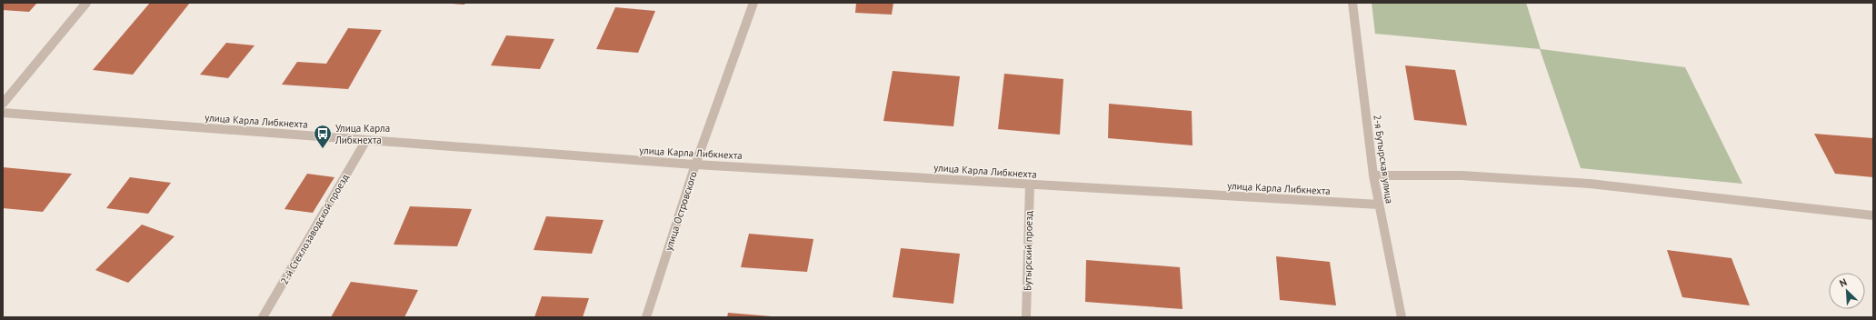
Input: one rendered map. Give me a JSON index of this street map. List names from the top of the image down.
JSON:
{
  "streets": {
    "street": [
      "улица Карла Либкнехта",
      "2-я Бутырская улица",
      "улица Островского",
      "2-й Стеклозаводской проезд",
      "Бутырский проезд"
    ]
  },
  "crossings": [
    ["улица Карла Либкнехта", "2-я Бутырская улица"],
    ["улица Карла Либкнехта", "улица Островского"],
    ["улица Карла Либкнехта", "2-й Стеклозаводской проезд"],
    ["улица Карла Либкнехта", "Бутырский проезд"]
  ],
  "places": {
    "bus stop": ["Улица Карла Либкнехта"]
  },
  "north": "top left"
}
